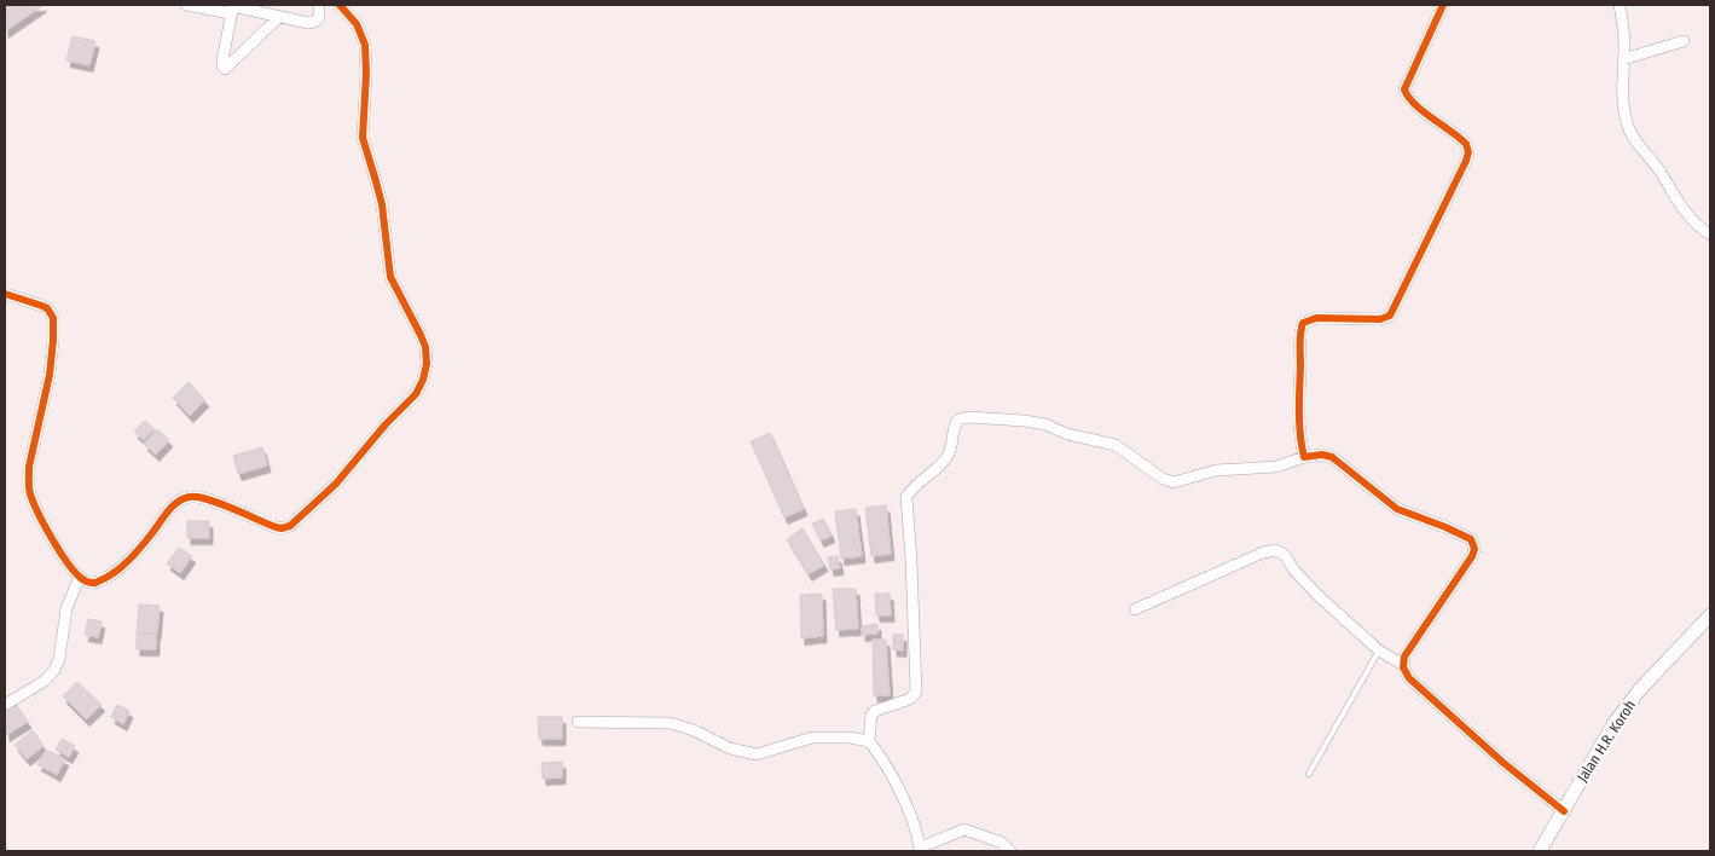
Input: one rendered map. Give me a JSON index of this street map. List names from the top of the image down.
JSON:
{
  "streets": {
    "main road": ["Jalan H.R. Koroh"]
  }
}
